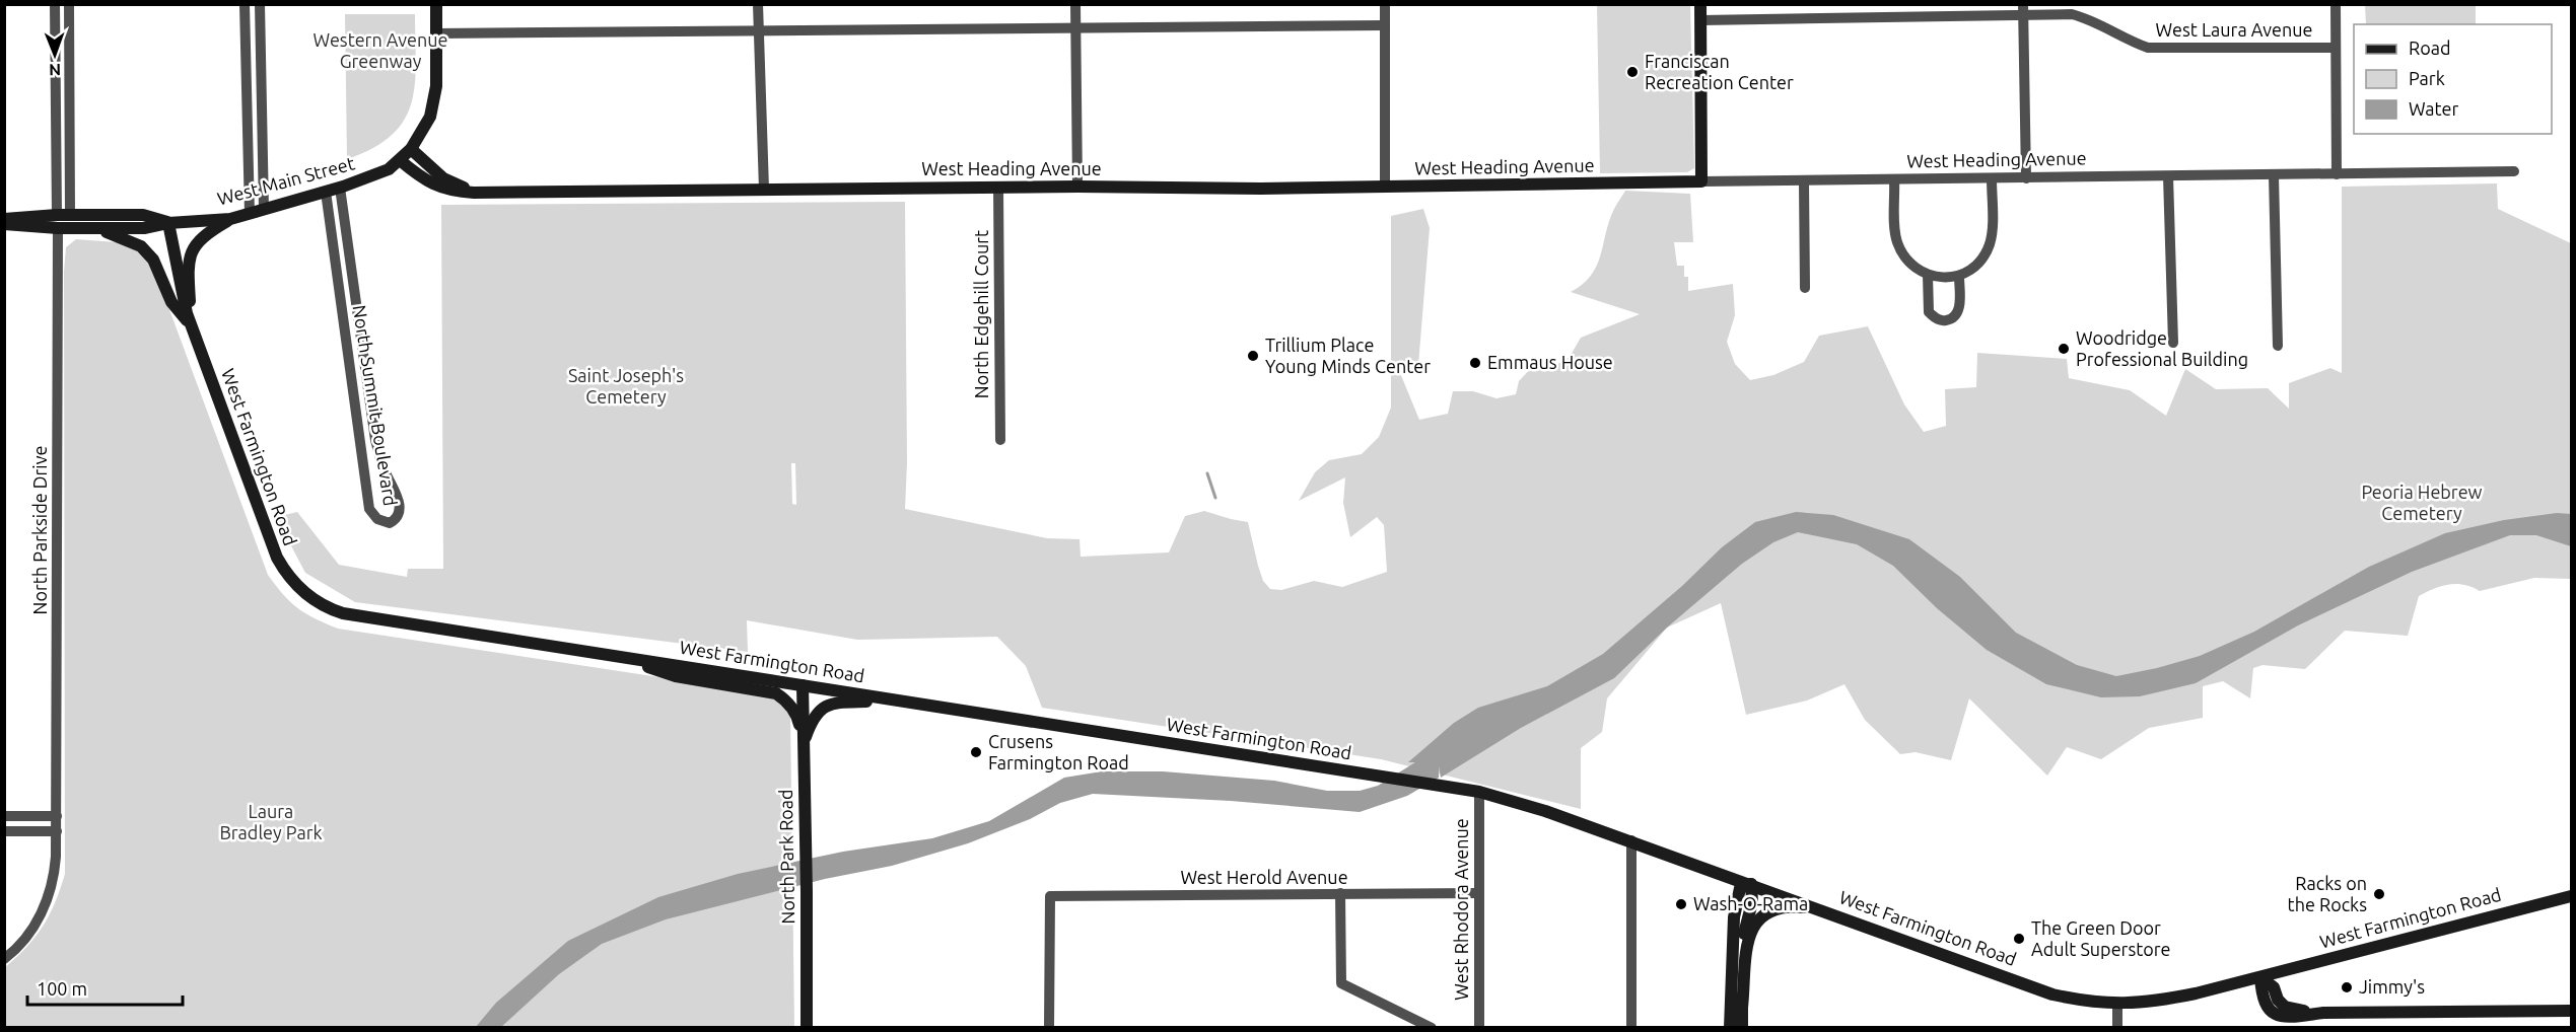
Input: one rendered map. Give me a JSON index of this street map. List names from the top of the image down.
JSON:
{
  "streets": {
    "main road": [
      "West Heading Avenue",
      "West Main Street",
      "West Farmington Road",
      "North Park Road"
    ],
    "street": [
      "West Laura Avenue",
      "North Edgehill Court",
      "North Summit Boulevard",
      "North Parkside Drive",
      "West Herold Avenue",
      "West Rhodora Avenue"
    ]
  },
  "crossings": [
    ["West Heading Avenue", "West Main Street"],
    ["West Heading Avenue", "North Edgehill Court"],
    ["West Main Street", "North Summit Boulevard"],
    ["West Main Street", "West Farmington Road"],
    ["West Main Street", "North Parkside Drive"],
    ["West Farmington Road", "North Park Road"],
    ["West Farmington Road", "West Rhodora Avenue"],
    ["West Herold Avenue", "West Rhodora Avenue"]
  ],
  "parks": [
    "Western Avenue Greenway",
    "Saint Joseph's Cemetery",
    "Peoria Hebrew Cemetery",
    "Laura Bradley Park"
  ],
  "places": [
    "Franciscan Recreation Center",
    "Woodridge Professional Building",
    "Trillium Place Young Minds Center",
    "Emmaus House",
    "Crusens Farmington Road",
    "Racks on the Rocks",
    "Wash-O-Rama",
    "The Green Door Adult Superstore",
    "Jimmy's"
  ],
  "legend": ["Road", "Park", "Water"],
  "scale_bar": "100 m",
  "north": "bottom"
}
